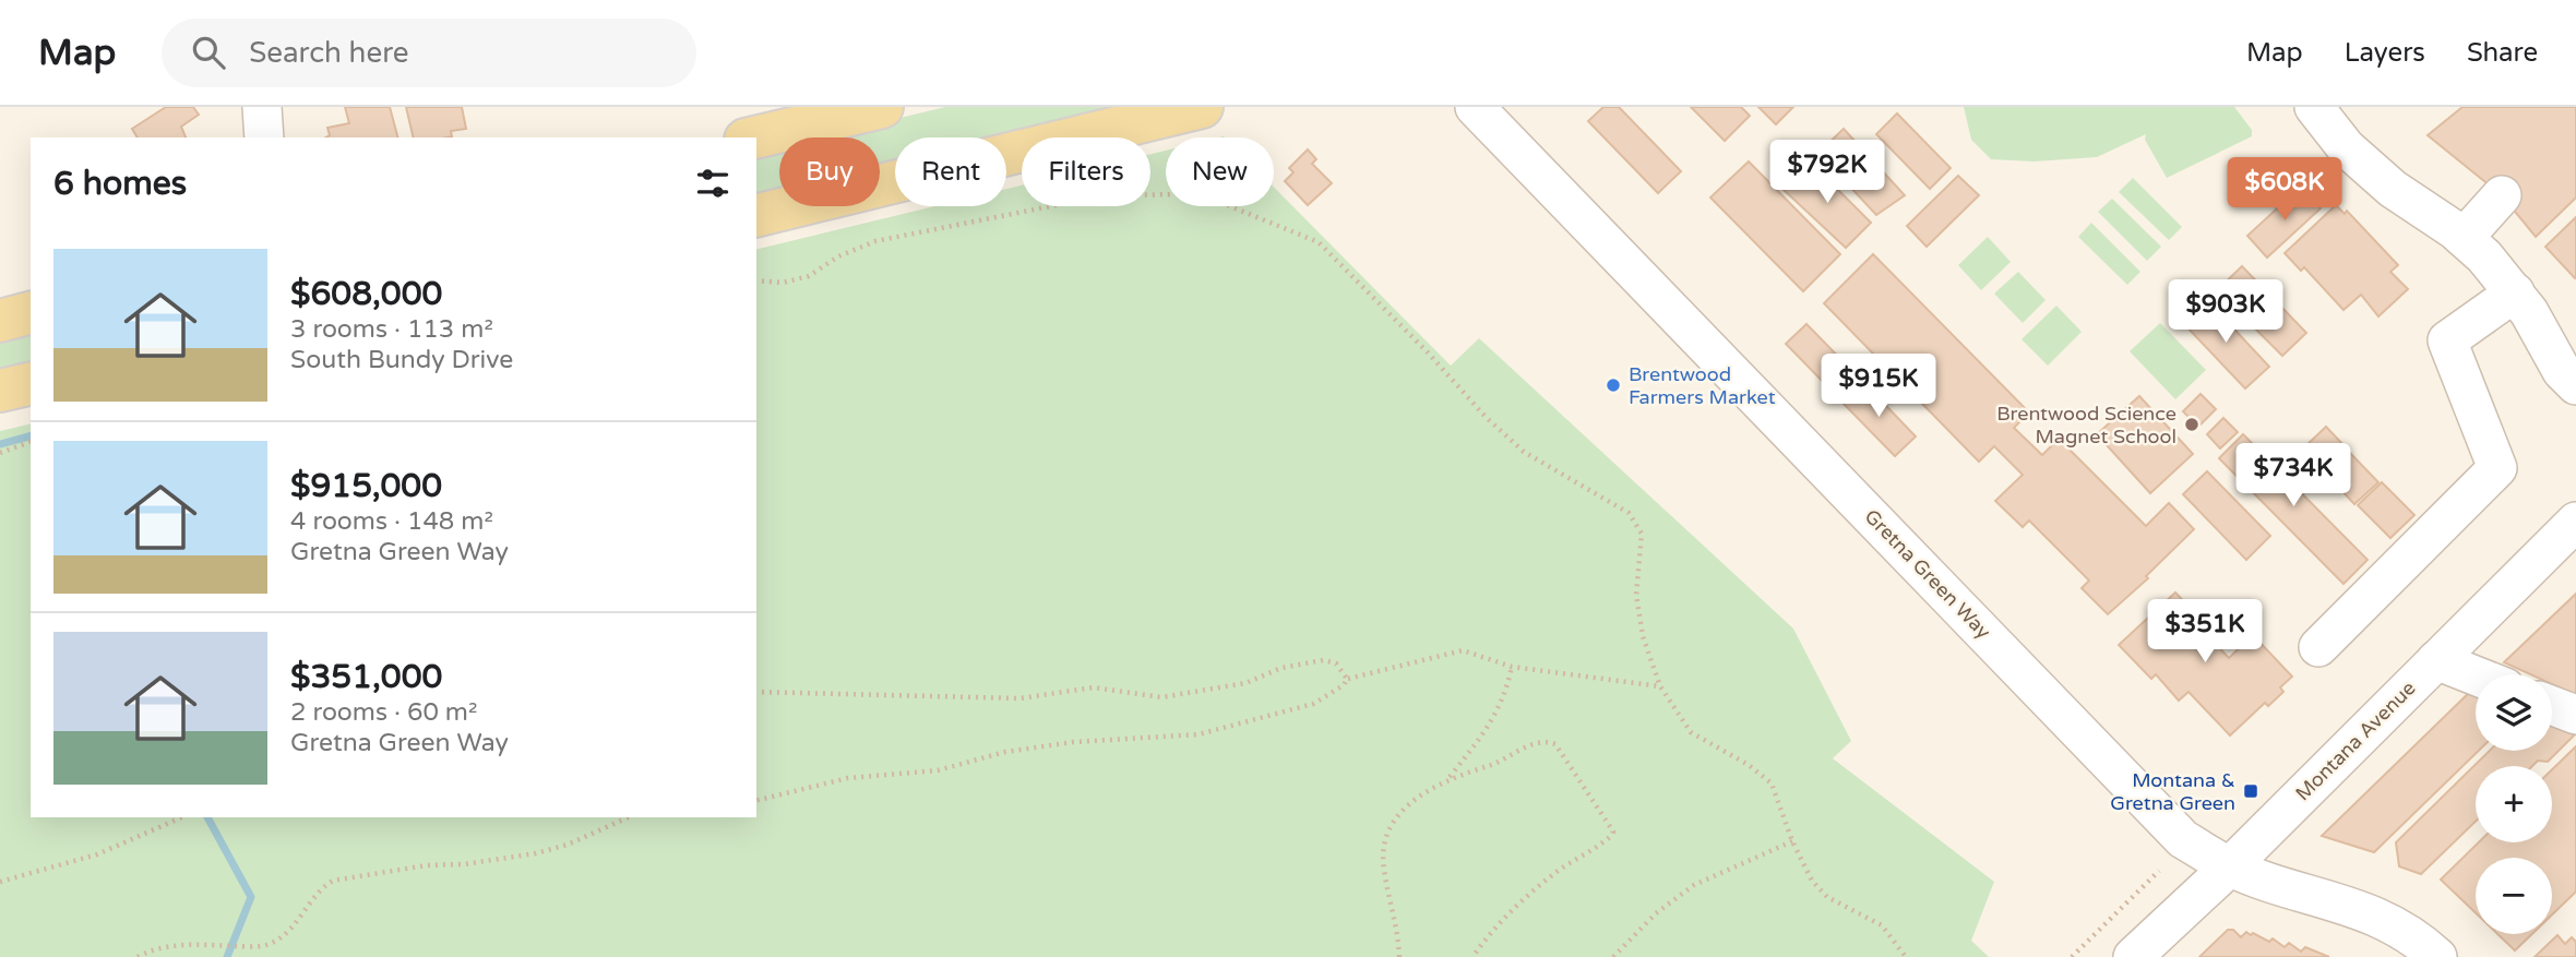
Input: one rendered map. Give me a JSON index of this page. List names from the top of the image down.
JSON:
{
  "streets": {
    "street": ["Gretna Green Way", "Montana Avenue"]
  },
  "crossings": [
    ["Gretna Green Way", "Montana Avenue"]
  ],
  "places": {
    "other": ["Brentwood Farmers Market", "Brentwood Science Magnet School"],
    "transit": ["Montana & Gretna Green"]
  },
  "page": {
    "header": "Map",
    "search": "Search here",
    "nav": ["Map", "Layers", "Share"],
    "chip": [
      "Buy",
      "Rent",
      "Filters",
      "New"
    ],
    "heading": "6 homes",
    "price": [
      "$792K",
      "$608K",
      "$903K",
      "$915K",
      "$734K",
      "$351K"
    ],
    "list": [
      {
        "name": "$608,000",
        "note": "3 rooms · 113 m² · South Bundy Drive"
      },
      {
        "name": "$915,000",
        "note": "4 rooms · 148 m² · Gretna Green Way"
      },
      {
        "name": "$351,000",
        "note": "2 rooms · 60 m² · Gretna Green Way"
      }
    ],
    "map_buttons": ["+", "−"]
  }
}
